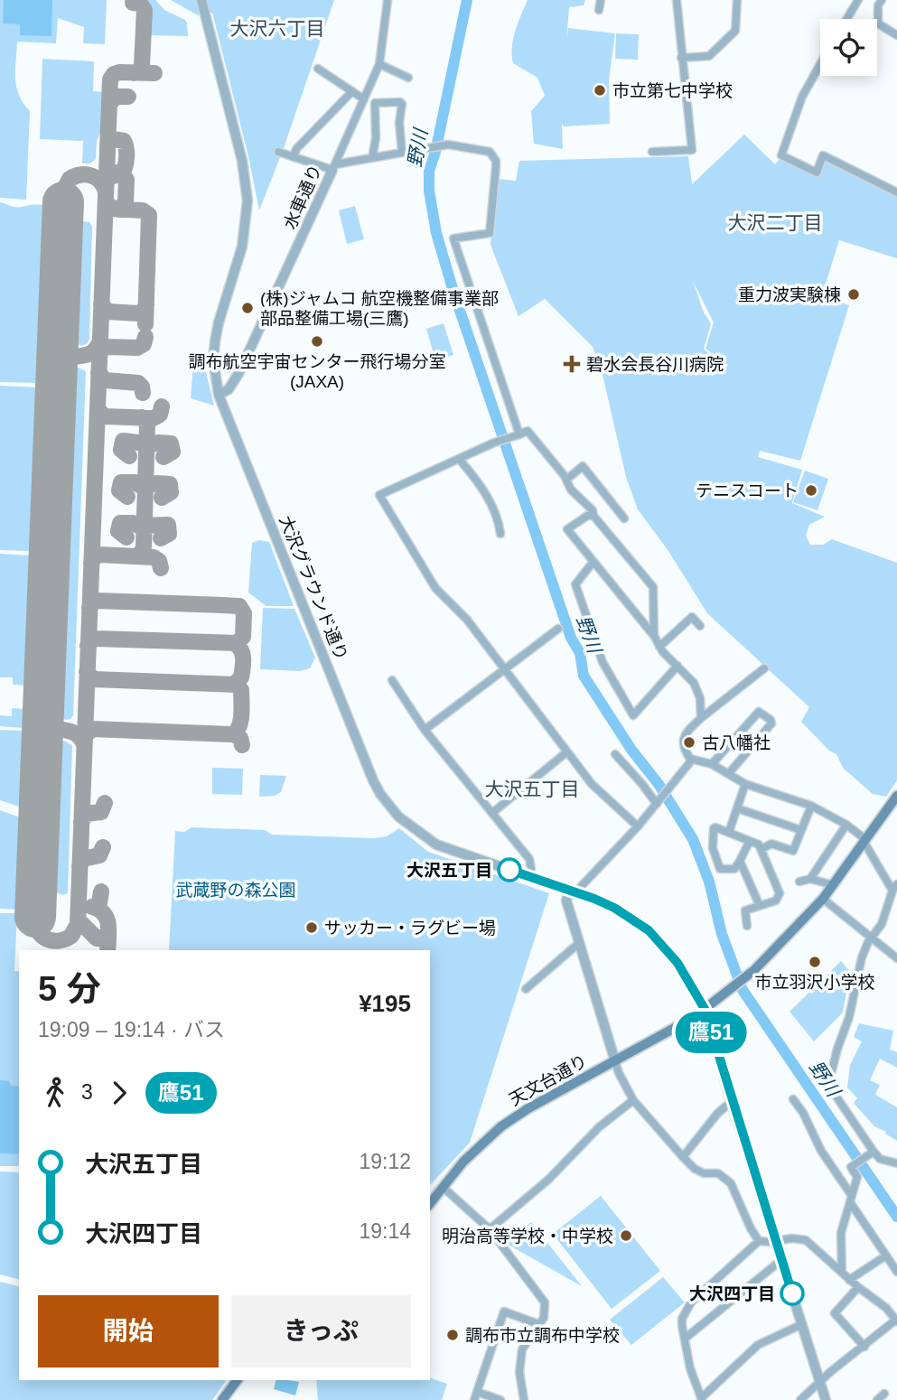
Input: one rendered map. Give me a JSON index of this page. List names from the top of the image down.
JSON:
{
  "streets": {
    "main road": ["天文台通り"],
    "street": ["水車通り", "大沢グラウンド通り"]
  },
  "crossings": [
    ["水車通り", "大沢グラウンド通り"],
    ["大沢グラウンド通り", "天文台通り"]
  ],
  "districts": ["大沢六丁目", "大沢二丁目", "大沢五丁目"],
  "water": ["野川"],
  "parks": ["武蔵野の森公園"],
  "places": {
    "other": [
      "市立第七中学校",
      "重力波実験棟",
      "(株)ジャムコ 航空機整備事業部 部品整備工場(三鷹)",
      "調布航空宇宙センター飛行場分室 (JAXA)",
      "テニスコート",
      "古八幡社",
      "大沢五丁目",
      "サッカー・ラグビー場",
      "市立羽沢小学校",
      "明治高等学校・中学校",
      "大沢四丁目",
      "調布市立調布中学校"
    ],
    "health": ["碧水会長谷川病院"]
  },
  "lines": ["bus line 鷹51"],
  "page": {
    "on_map": "鷹51",
    "heading": ["5 分", "19:09 – 19:14 · バス", "¥195"],
    "legs": ["3", "鷹51"],
    "list": [
      {
        "name": "大沢五丁目",
        "value": "19:12"
      },
      {
        "name": "大沢四丁目",
        "value": "19:14"
      }
    ],
    "buttons": ["開始", "きっぷ"]
  }
}
